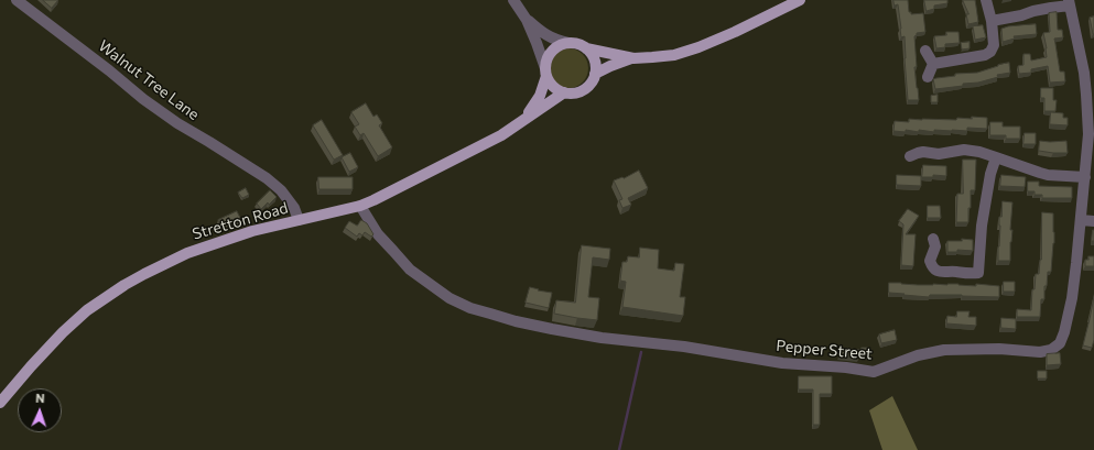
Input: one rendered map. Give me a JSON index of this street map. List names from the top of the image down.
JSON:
{
  "streets": {
    "main road": ["Stretton Road"],
    "street": ["Walnut Tree Lane", "Pepper Street"]
  },
  "crossings": [
    ["Walnut Tree Lane", "Stretton Road"],
    ["Stretton Road", "Pepper Street"]
  ],
  "north": "top"
}
